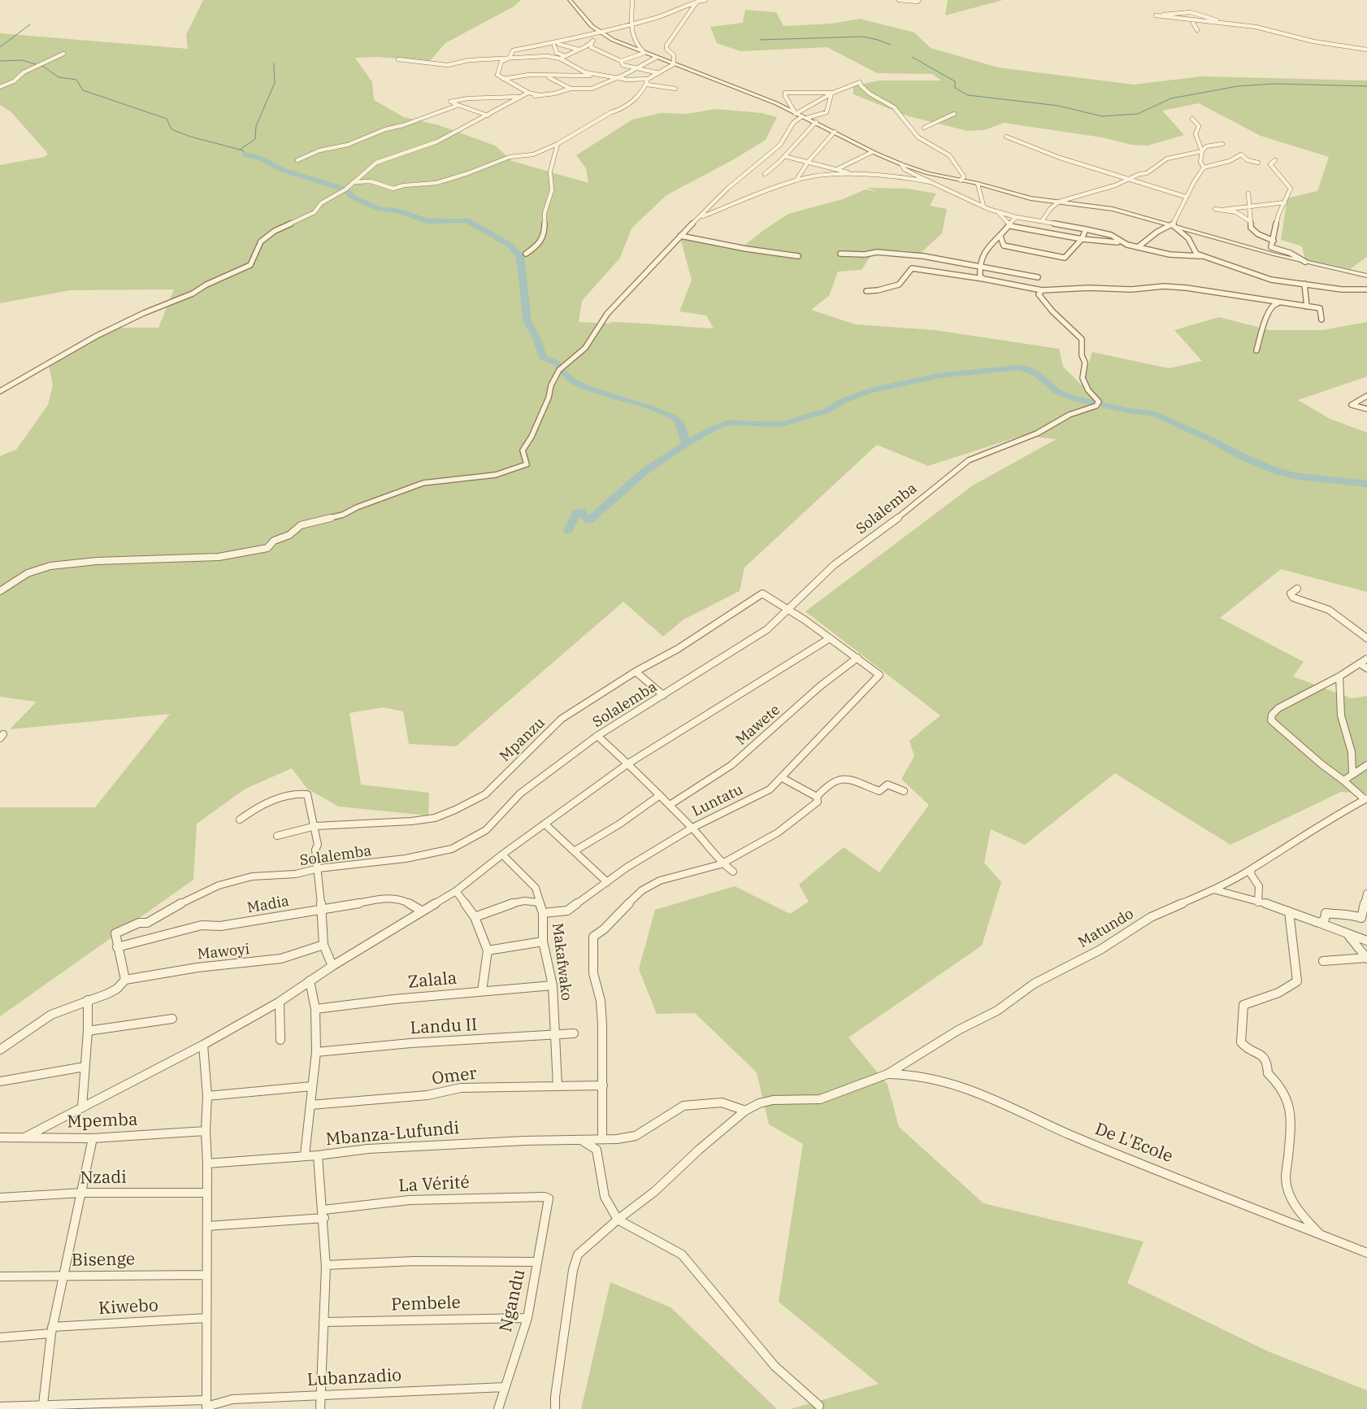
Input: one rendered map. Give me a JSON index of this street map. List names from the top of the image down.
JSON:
{
  "streets": {
    "street": [
      "Solalemba",
      "Mawete",
      "Mpanzu",
      "Luntatu",
      "Madia",
      "Matundo",
      "Mawoyi",
      "Makafwako",
      "Zalala",
      "Landu II",
      "Omer",
      "Mpemba",
      "Mbanza-Lufundi",
      "De L'Ecole",
      "Nzadi",
      "La Vérité",
      "Bisenge",
      "Ngandu",
      "Pembele",
      "Kiwebo",
      "Lubanzadio"
    ]
  },
  "crossings": [
    ["Solalemba", "Mpanzu"],
    ["Solalemba", "Madia"],
    ["Mawete", "Luntatu"],
    ["Luntatu", "Makafwako"],
    ["Matundo", "Mbanza-Lufundi"],
    ["Matundo", "De L'Ecole"],
    ["Makafwako", "Zalala"],
    ["Makafwako", "Landu II"],
    ["Makafwako", "Omer"],
    ["La Vérité", "Ngandu"],
    ["Ngandu", "Pembele"],
    ["Ngandu", "Lubanzadio"]
  ]
}
